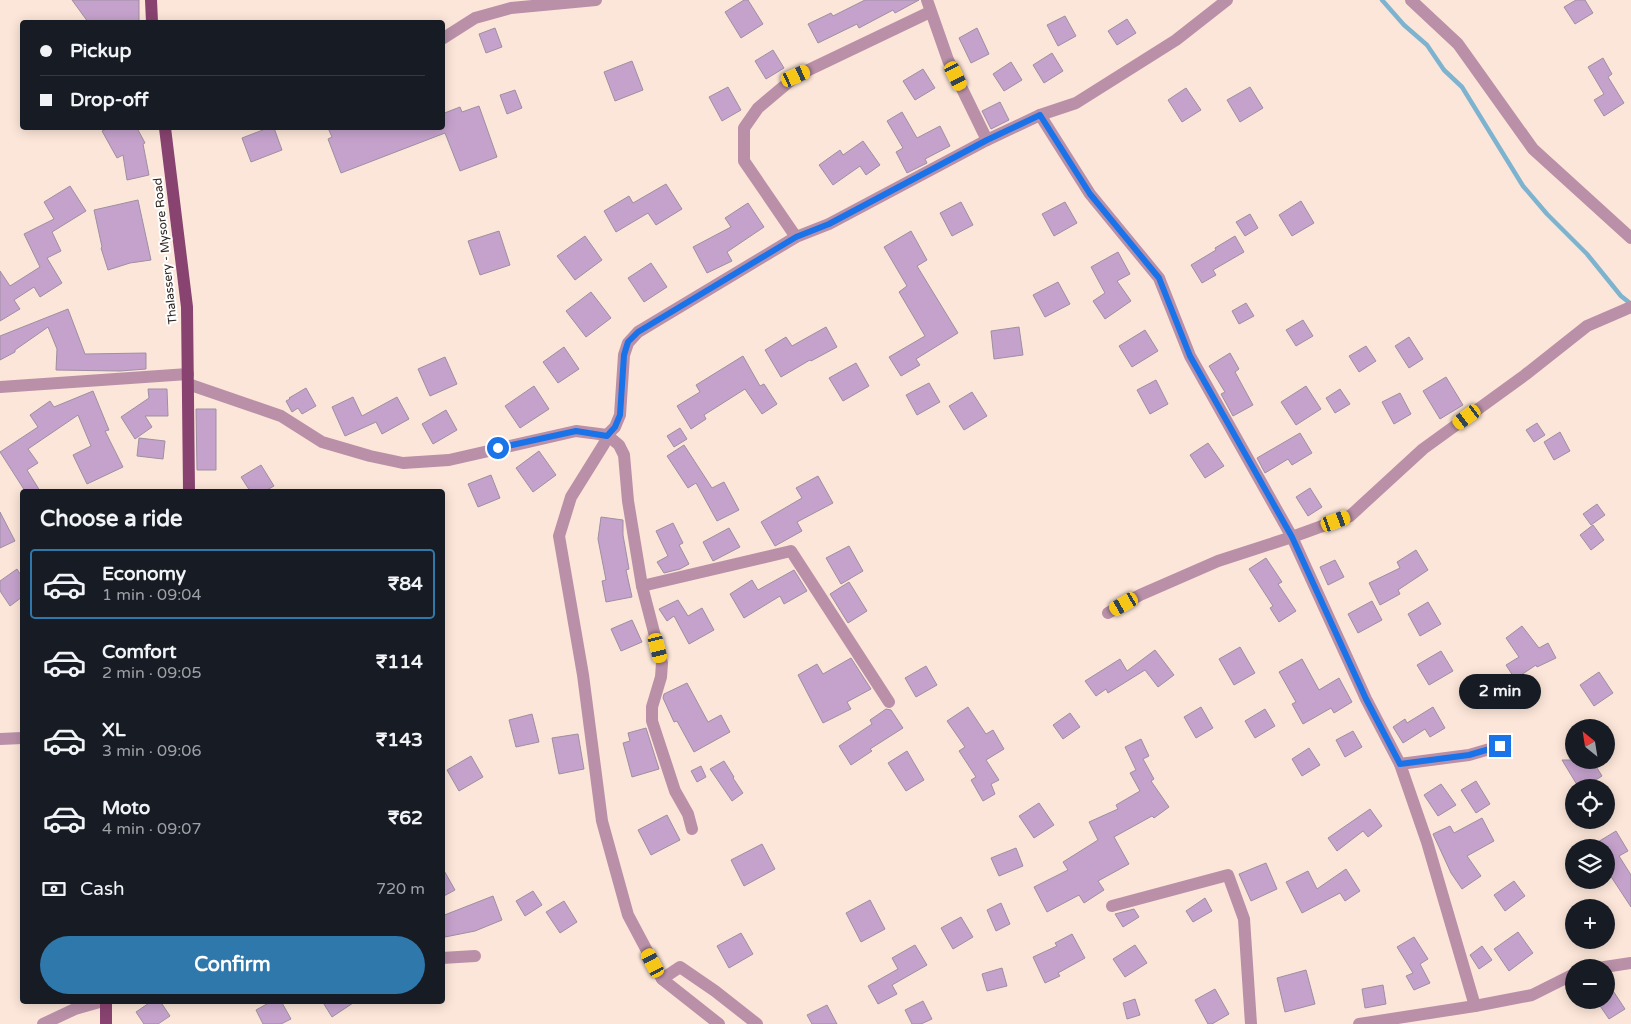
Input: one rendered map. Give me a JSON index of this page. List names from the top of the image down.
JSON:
{
  "streets": {
    "main road": ["Thalassery - Mysore Road"]
  },
  "north": "top left",
  "page": {
    "banner": ["Pickup", "Drop-off"],
    "heading": "Choose a ride",
    "list": [
      {
        "name": "Economy",
        "note": "1 min · 09:04",
        "value": "₹84"
      },
      {
        "name": "Comfort",
        "note": "2 min · 09:05",
        "value": "₹114"
      },
      {
        "name": "XL",
        "note": "3 min · 09:06",
        "value": "₹143"
      },
      {
        "name": "Moto",
        "note": "4 min · 09:07",
        "value": "₹62"
      }
    ],
    "bubble": "2 min",
    "map_buttons": ["+", "−"],
    "pay": ["Cash", "720 m"],
    "buttons": "Confirm"
  }
}
